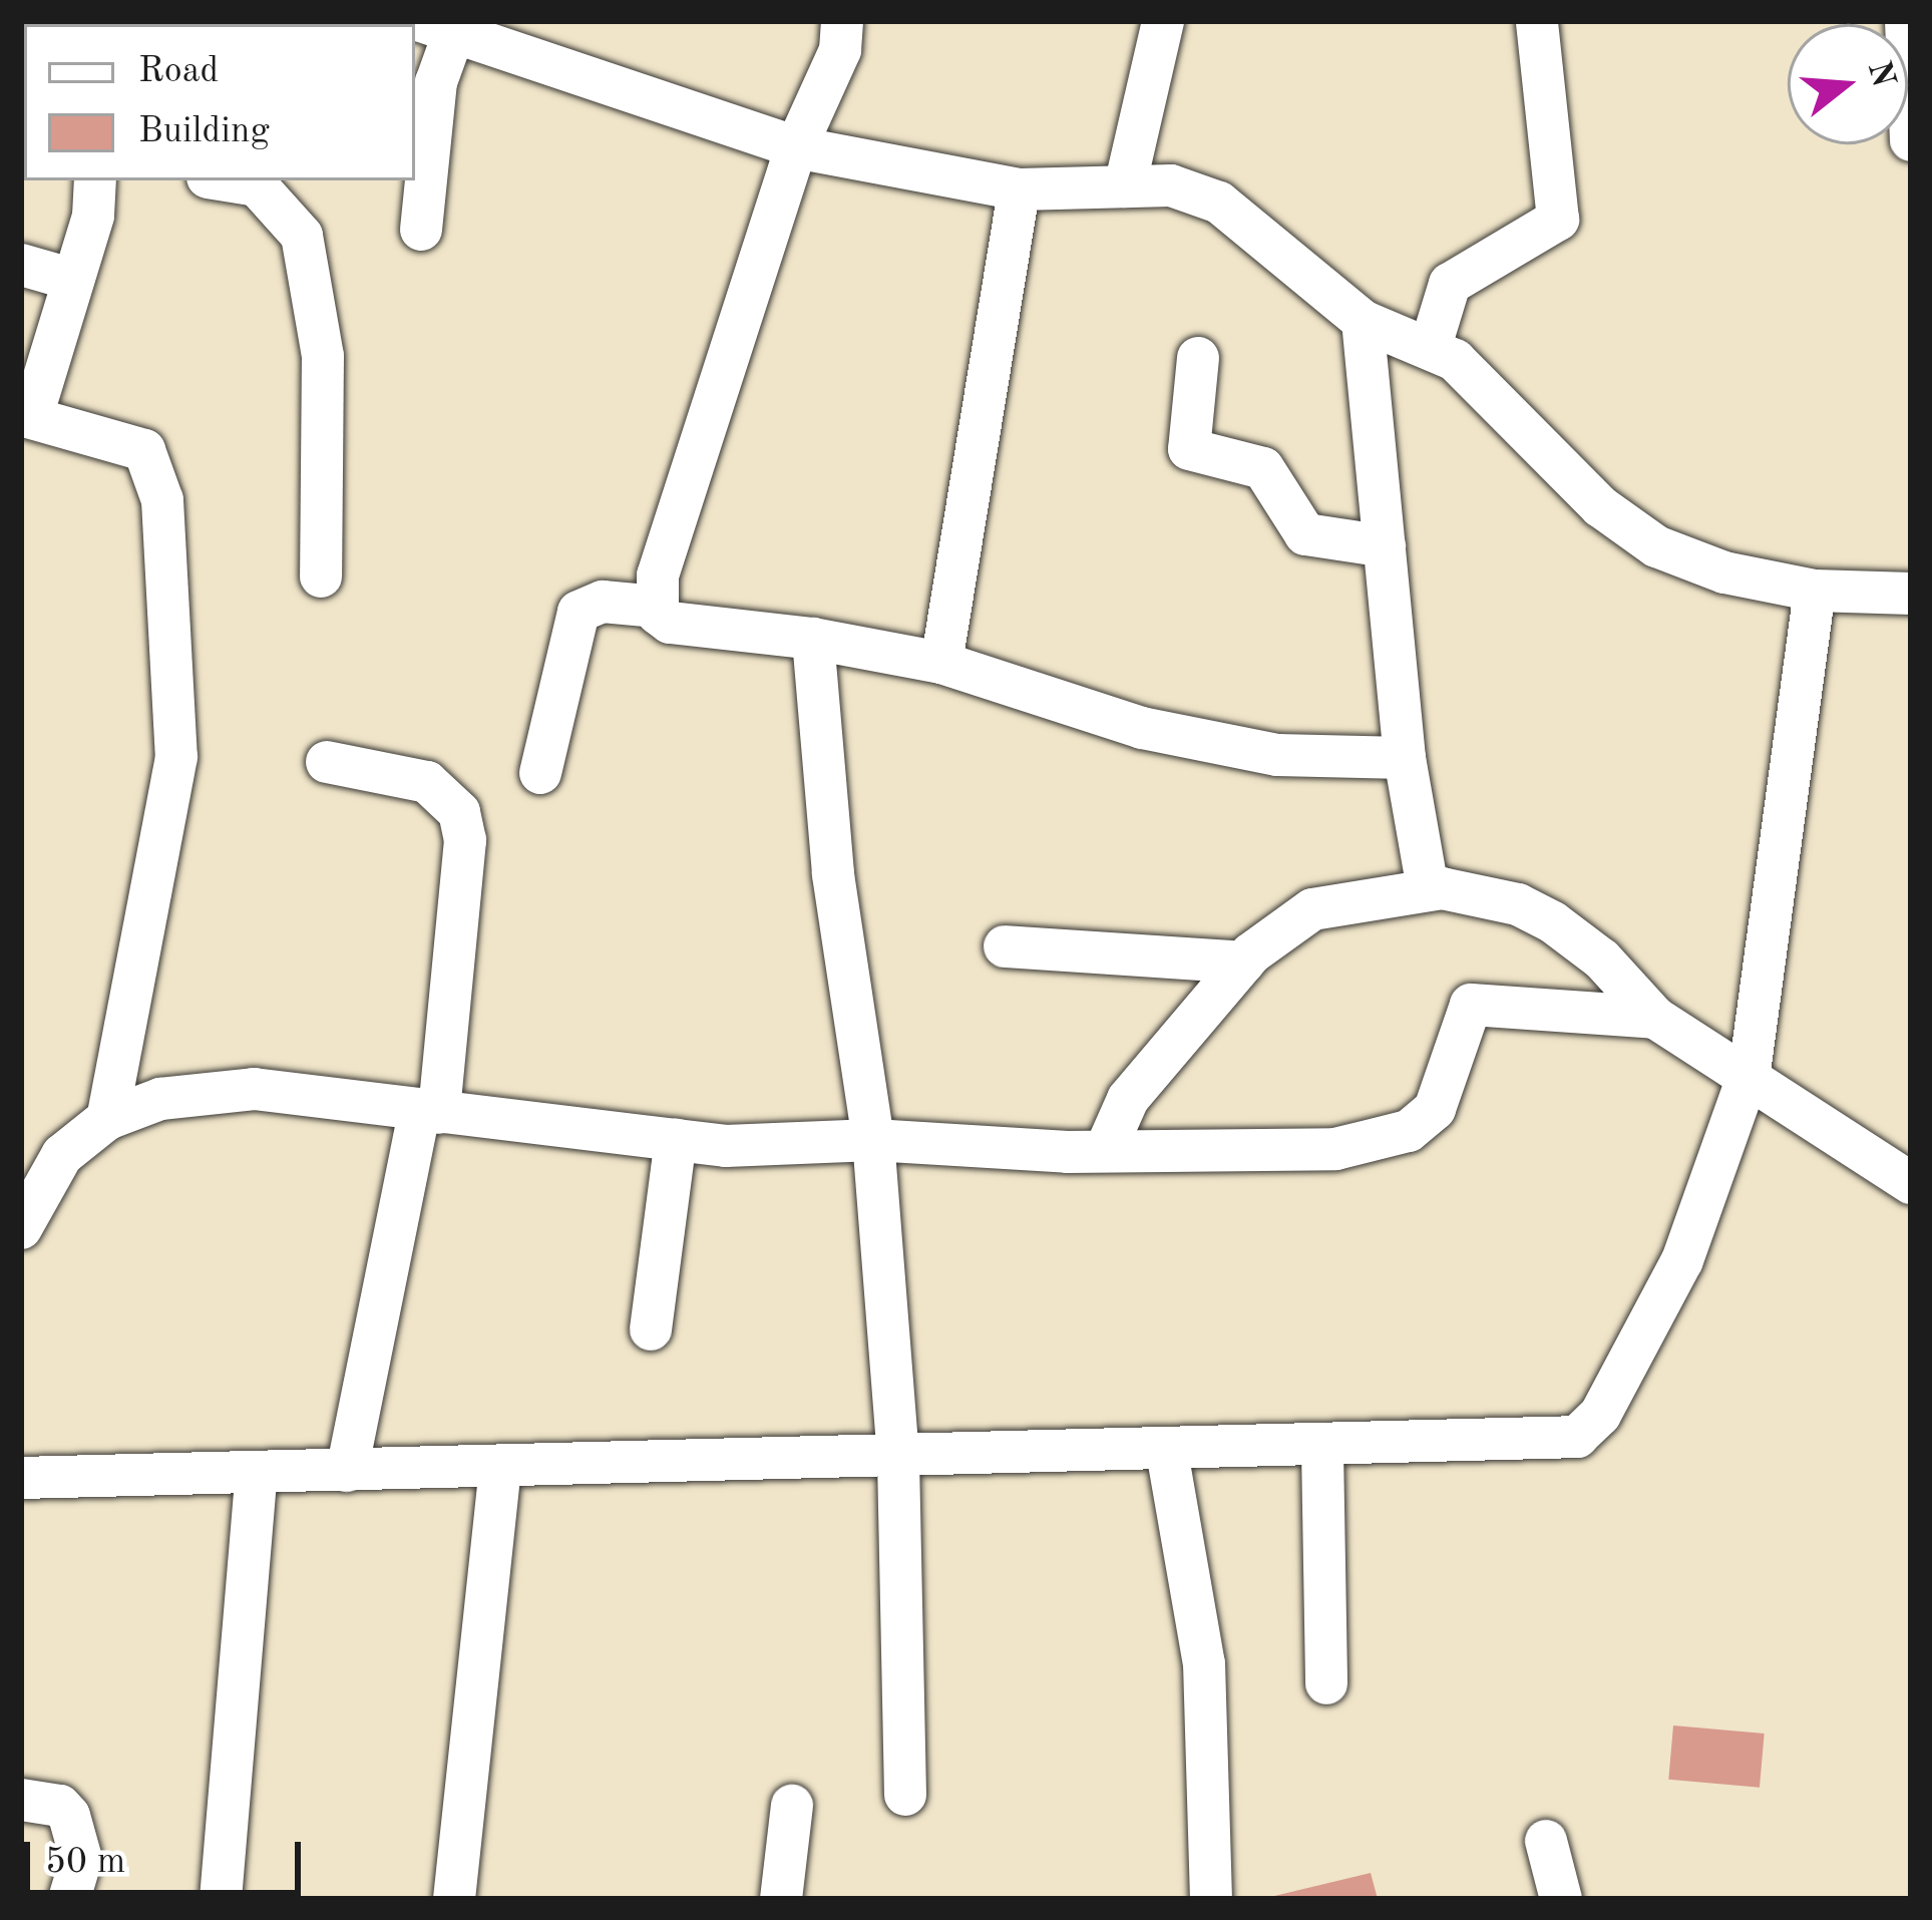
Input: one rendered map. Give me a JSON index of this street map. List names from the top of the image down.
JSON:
{
  "legend": ["Road", "Building"],
  "scale_bar": "50 m",
  "north": "right"
}
